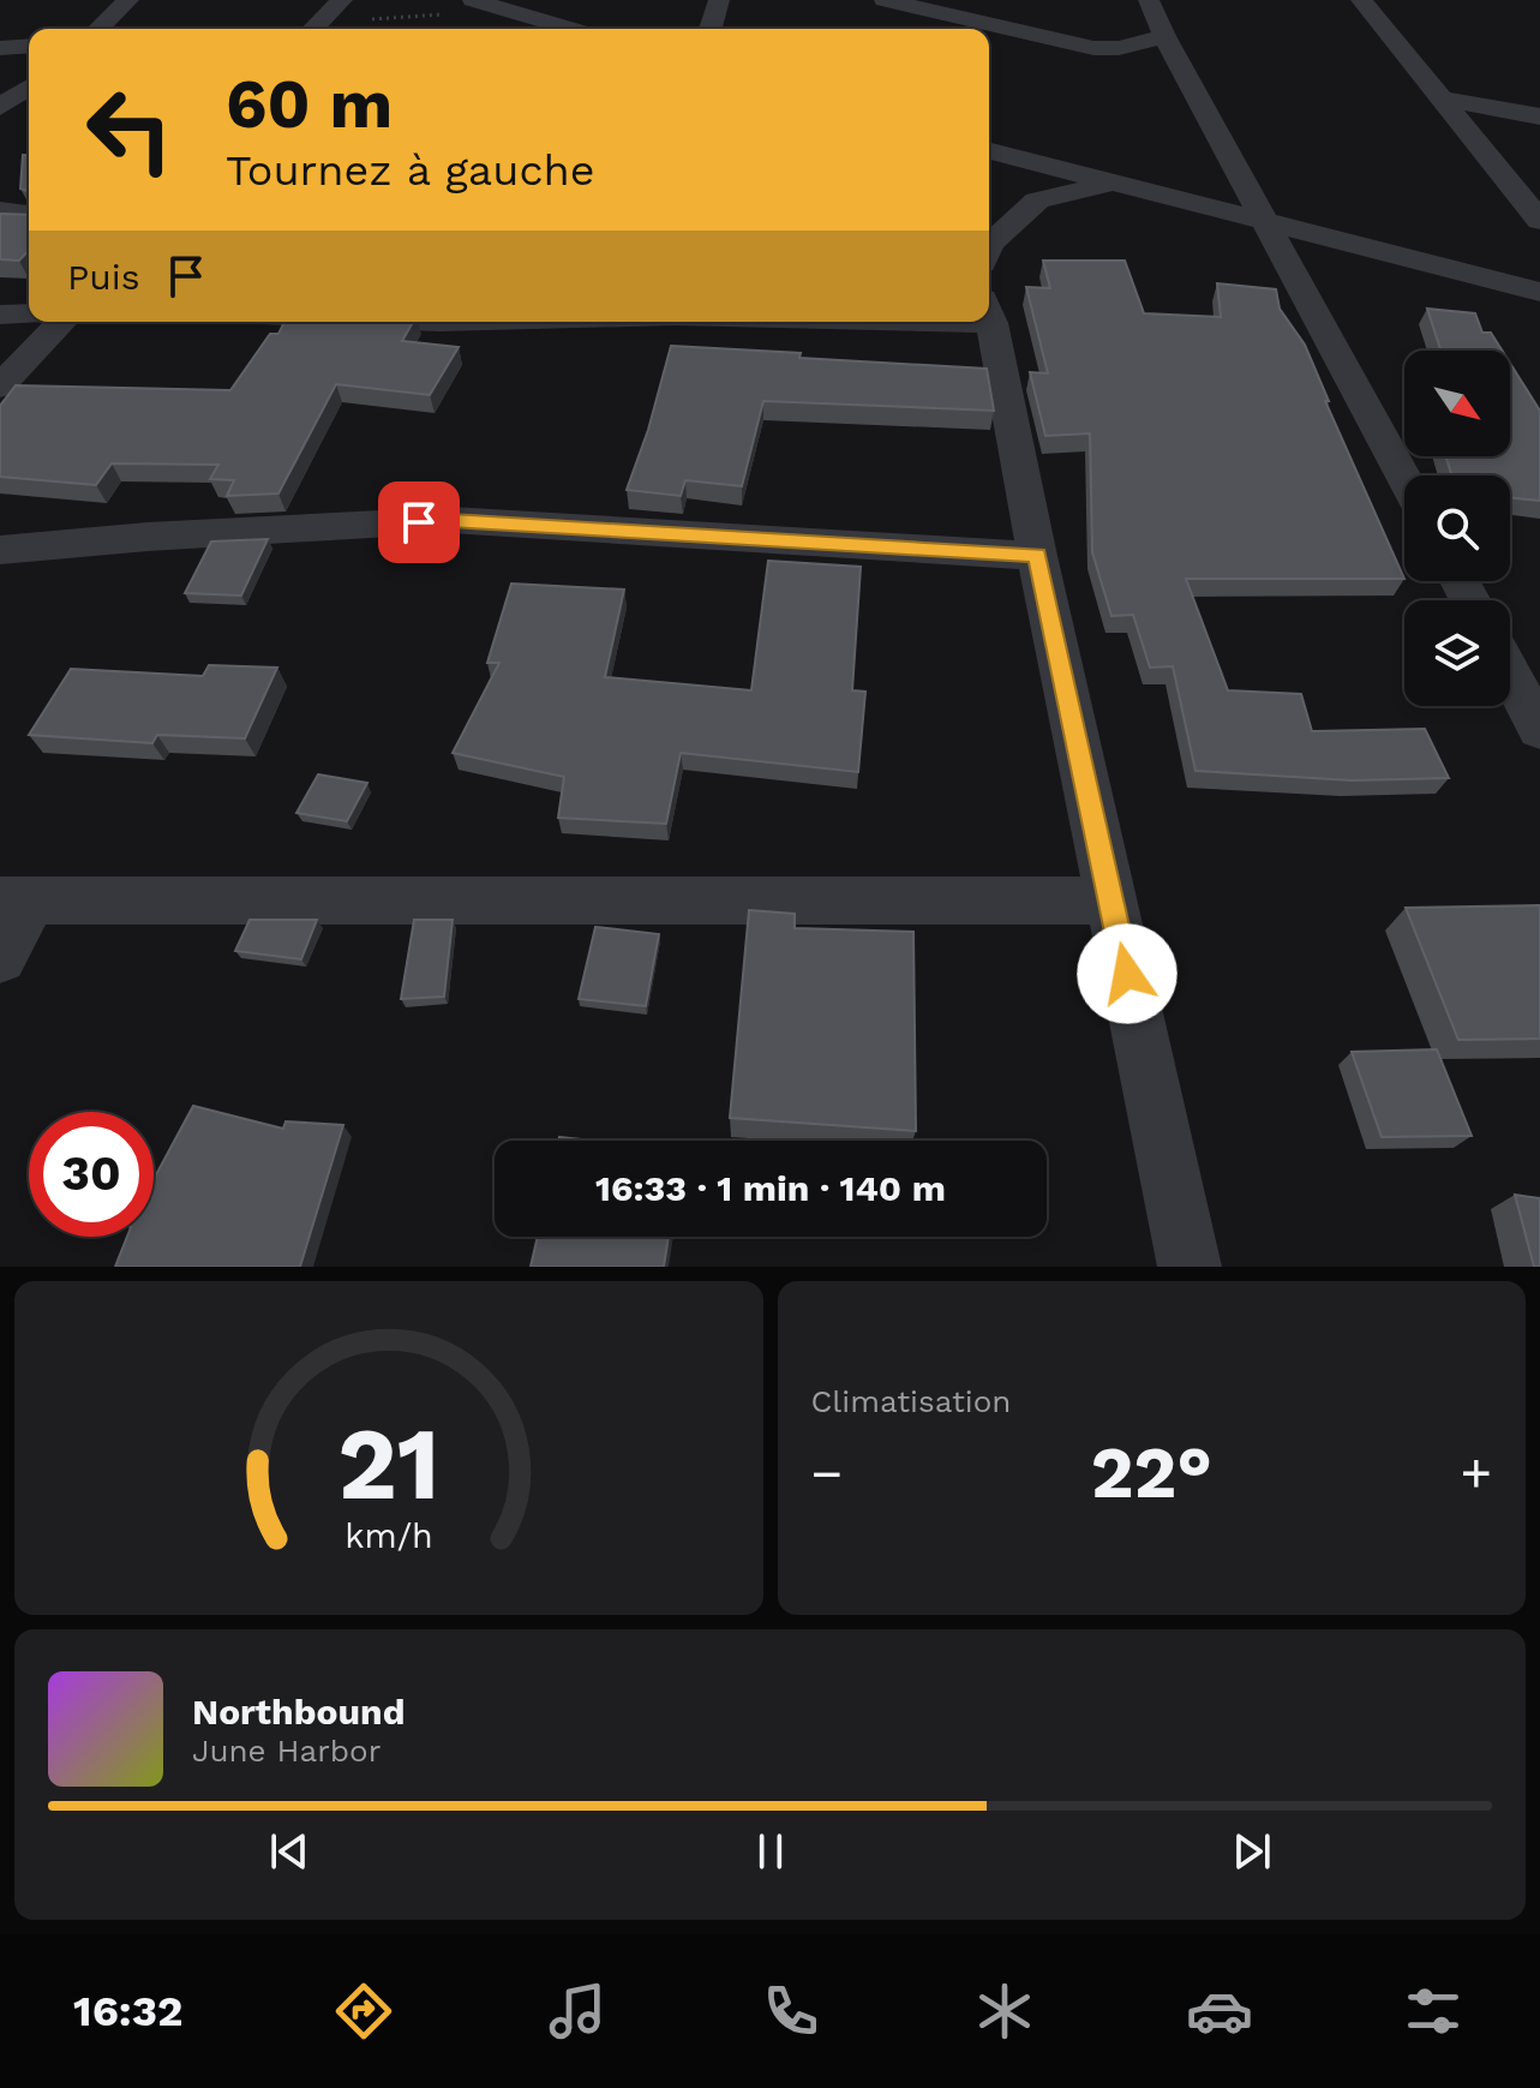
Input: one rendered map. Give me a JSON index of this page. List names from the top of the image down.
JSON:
{
  "north": "bottom right",
  "page": {
    "turn": ["60 m", "Tournez à gauche"],
    "then": "Puis",
    "limit": "30",
    "trip": "16:33 · 1 min · 140 m",
    "tile": "Climatisation",
    "heat": ["−", "22°", "+"],
    "song": ["Northbound", "June Harbor"],
    "tabs": "16:32",
    "gauge": ["21", "km/h"]
  }
}
